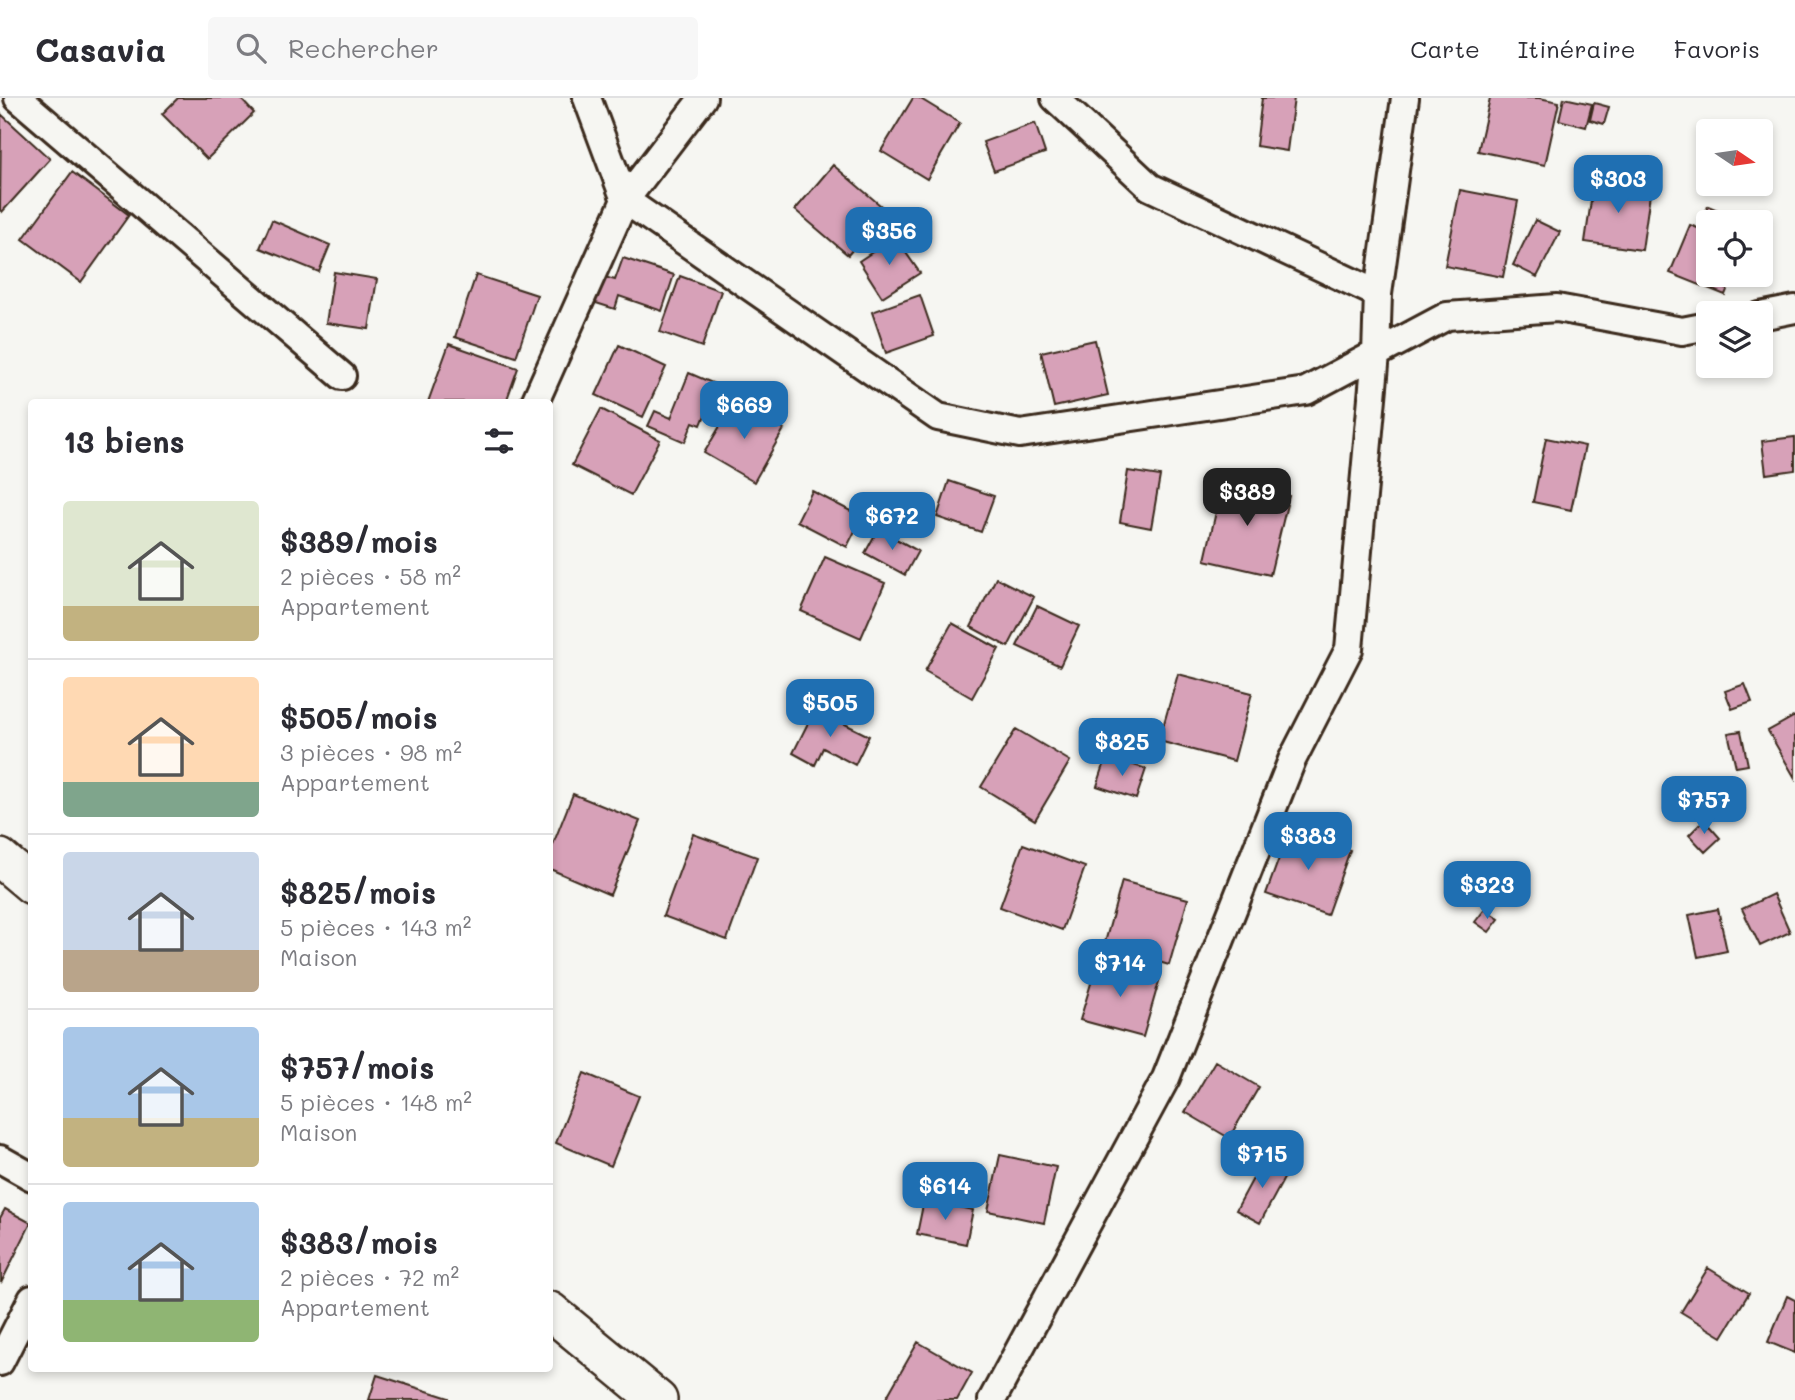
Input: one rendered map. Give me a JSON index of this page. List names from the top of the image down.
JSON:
{
  "north": "right",
  "page": {
    "header": "Casavia",
    "search": "Rechercher",
    "nav": ["Carte", "Itinéraire", "Favoris"],
    "price": [
      "$303",
      "$356",
      "$669",
      "$389",
      "$672",
      "$505",
      "$825",
      "$757",
      "$383",
      "$323",
      "$714",
      "$715",
      "$614"
    ],
    "heading": "13 biens",
    "list": [
      {
        "name": "$389/mois",
        "note": "2 pièces · 58 m² · Appartement"
      },
      {
        "name": "$505/mois",
        "note": "3 pièces · 98 m² · Appartement"
      },
      {
        "name": "$825/mois",
        "note": "5 pièces · 143 m² · Maison"
      },
      {
        "name": "$757/mois",
        "note": "5 pièces · 148 m² · Maison"
      },
      {
        "name": "$383/mois",
        "note": "2 pièces · 72 m² · Appartement"
      }
    ]
  }
}
